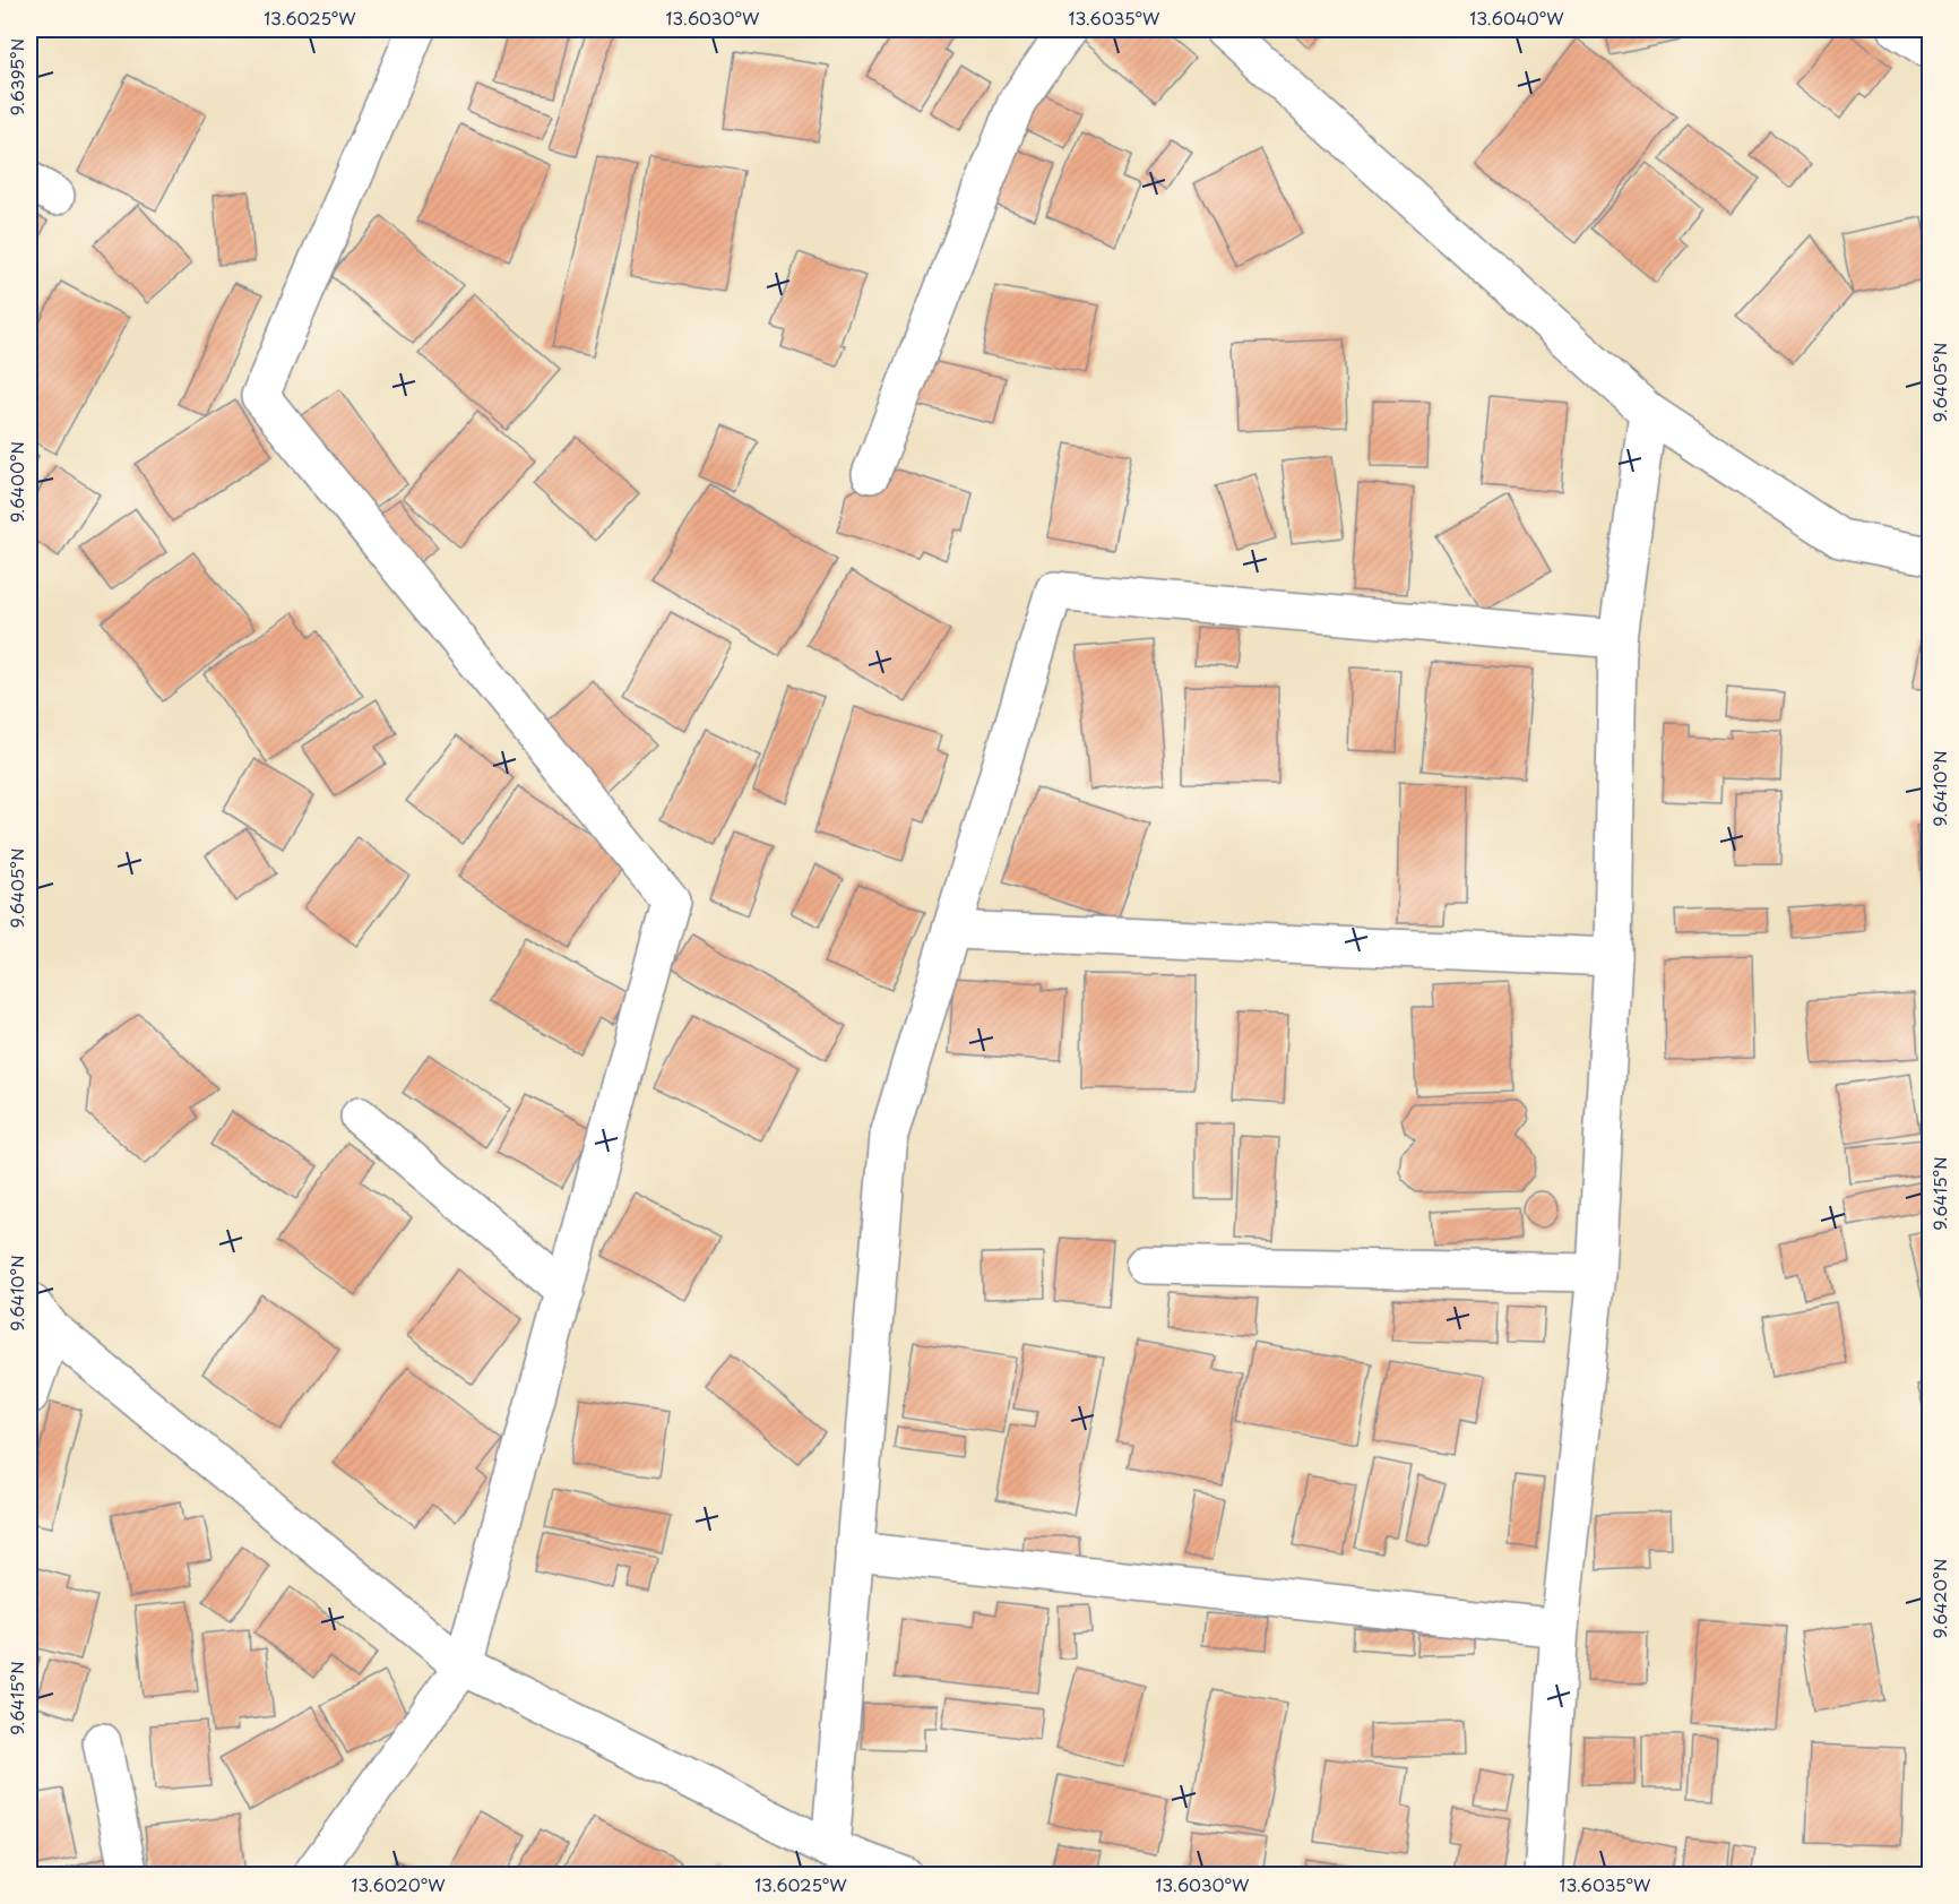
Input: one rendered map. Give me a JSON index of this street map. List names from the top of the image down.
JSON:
{
  "coordinates": [
    "13.6025°W",
    "13.6030°W",
    "13.6035°W",
    "13.6040°W",
    "9.6395°N",
    "9.6405°N",
    "9.6400°N",
    "9.6410°N",
    "9.6415°N",
    "9.6420°N",
    "13.6020°W"
  ]
}
